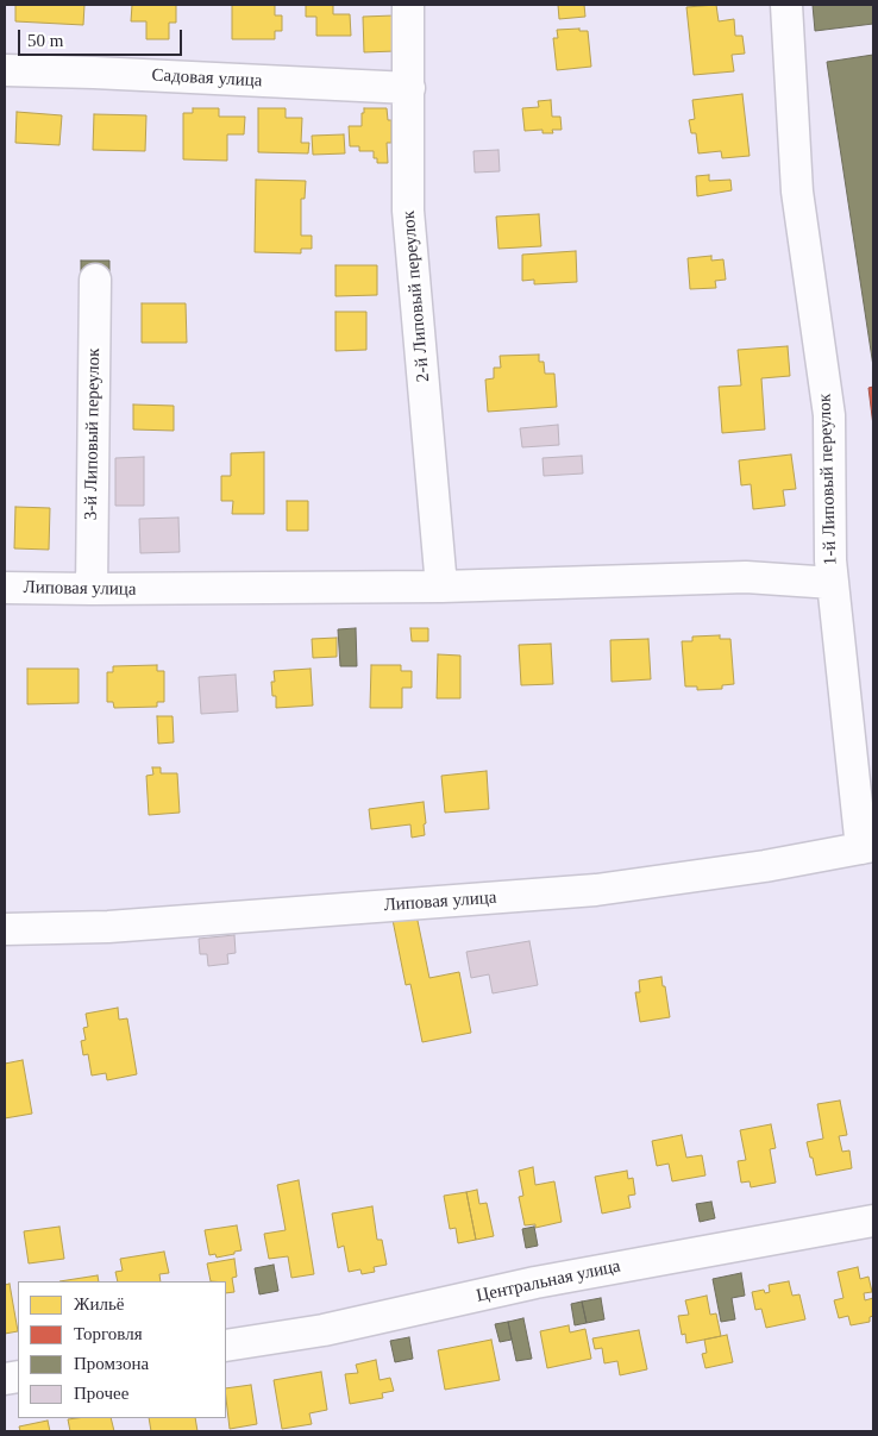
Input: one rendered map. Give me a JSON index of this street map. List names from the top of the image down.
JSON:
{
  "streets": {
    "street": [
      "Садовая улица",
      "2-й Липовый переулок",
      "3-й Липовый переулок",
      "1-й Липовый переулок",
      "Липовая улица",
      "Центральная улица"
    ]
  },
  "crossings": [
    ["Садовая улица", "2-й Липовый переулок"],
    ["2-й Липовый переулок", "Липовая улица"],
    ["3-й Липовый переулок", "Липовая улица"],
    ["1-й Липовый переулок", "Липовая улица"]
  ],
  "legend": [
    "Жильё",
    "Торговля",
    "Промзона",
    "Прочее"
  ],
  "scale_bar": "50 m"
}
